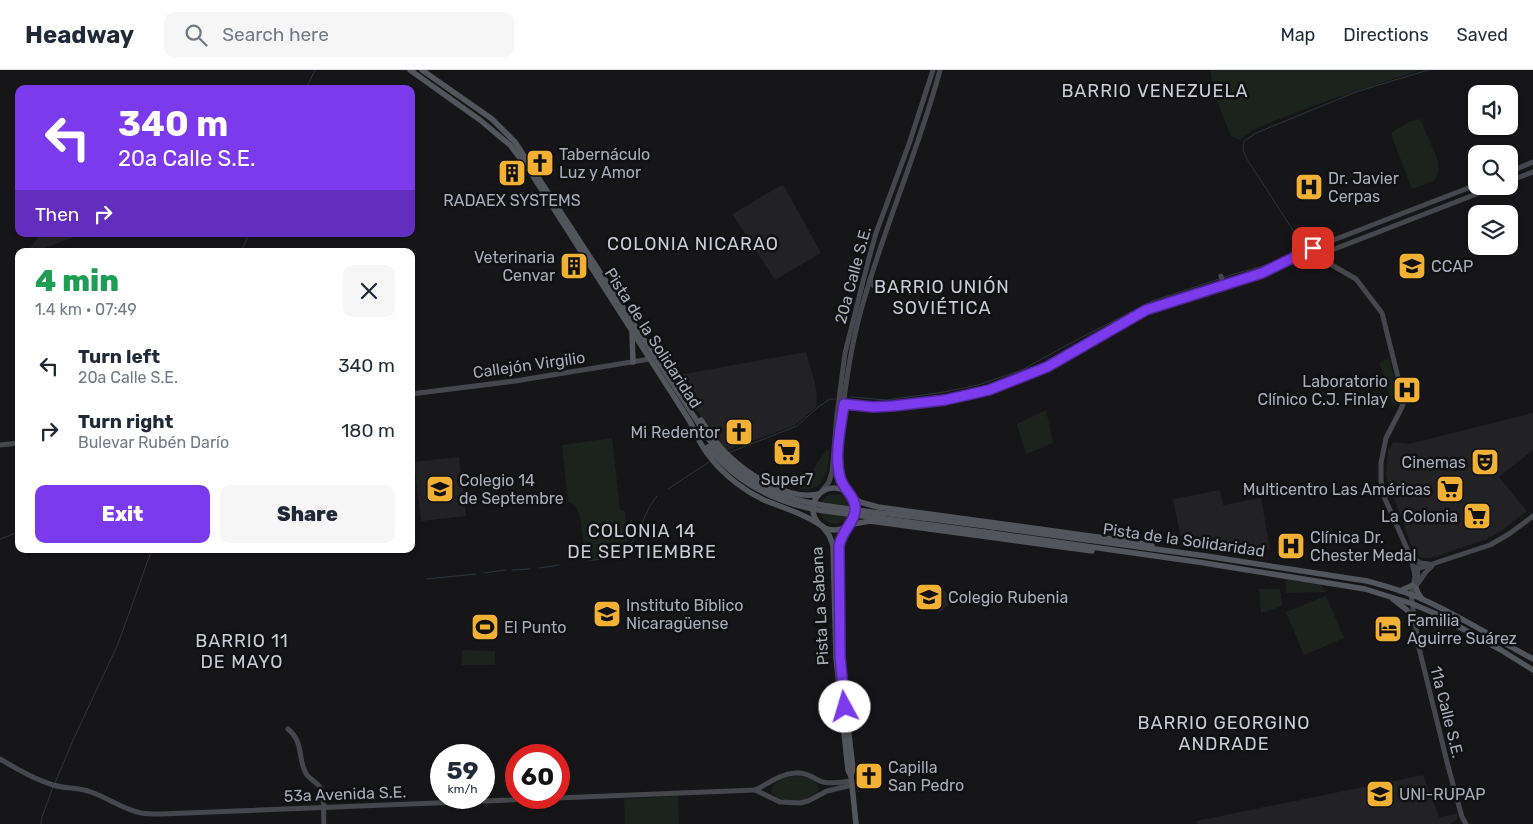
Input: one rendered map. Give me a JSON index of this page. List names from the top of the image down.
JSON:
{
  "streets": {
    "main road": ["Pista de la Solidaridad", "Pista La Sabana"],
    "street": [
      "20a Calle S.E.",
      "Callejón Virgilio",
      "11a Calle S.E.",
      "53a Avenida S.E."
    ]
  },
  "crossings": [
    ["20a Calle S.E.", "Pista de la Solidaridad"],
    ["20a Calle S.E.", "Pista La Sabana"],
    ["Pista de la Solidaridad", "Callejón Virgilio"],
    ["Pista de la Solidaridad", "Pista La Sabana"],
    ["Pista de la Solidaridad", "11a Calle S.E."],
    ["Pista La Sabana", "53a Avenida S.E."]
  ],
  "districts": [
    "BARRIO VENEZUELA",
    "COLONIA NICARAO",
    "BARRIO UNIÓN SOVIÉTICA",
    "COLONIA 14 DE SEPTIEMBRE",
    "BARRIO 11 DE MAYO",
    "BARRIO GEORGINO ANDRADE"
  ],
  "places": {
    "church": ["Tabernáculo Luz y Amor", "Mi Redentor", "Capilla San Pedro"],
    "building": ["RADAEX SYSTEMS", "Veterinaria Cenvar"],
    "hospital": ["Dr. Javier Cerpas", "Laboratorio Clínico C.J. Finlay", "Clínica Dr. Chester Medal"],
    "school or university": [
      "CCAP",
      "Colegio 14 de Septembre",
      "Colegio Rubenia",
      "Instituto Bíblico Nicaragüense",
      "UNI-RUPAP"
    ],
    "supermarket": ["Super7", "Multicentro Las Américas", "La Colonia"],
    "theatre": ["Cinemas"],
    "sports": ["El Punto"],
    "hotel": ["Familia Aguirre Suárez"]
  },
  "page": {
    "header": "Headway",
    "search": "Search here",
    "nav": ["Map", "Directions", "Saved"],
    "turn": ["340 m", "20a Calle S.E."],
    "then": "Then",
    "heading": ["4 min", "1.4 km · 07:49"],
    "list": [
      {
        "name": "Turn left",
        "note": "20a Calle S.E.",
        "value": "340 m"
      },
      {
        "name": "Turn right",
        "note": "Bulevar Rubén Darío",
        "value": "180 m"
      }
    ],
    "buttons": ["Exit", "Share"],
    "speed": "59 km/h",
    "limit": "60"
  }
}
